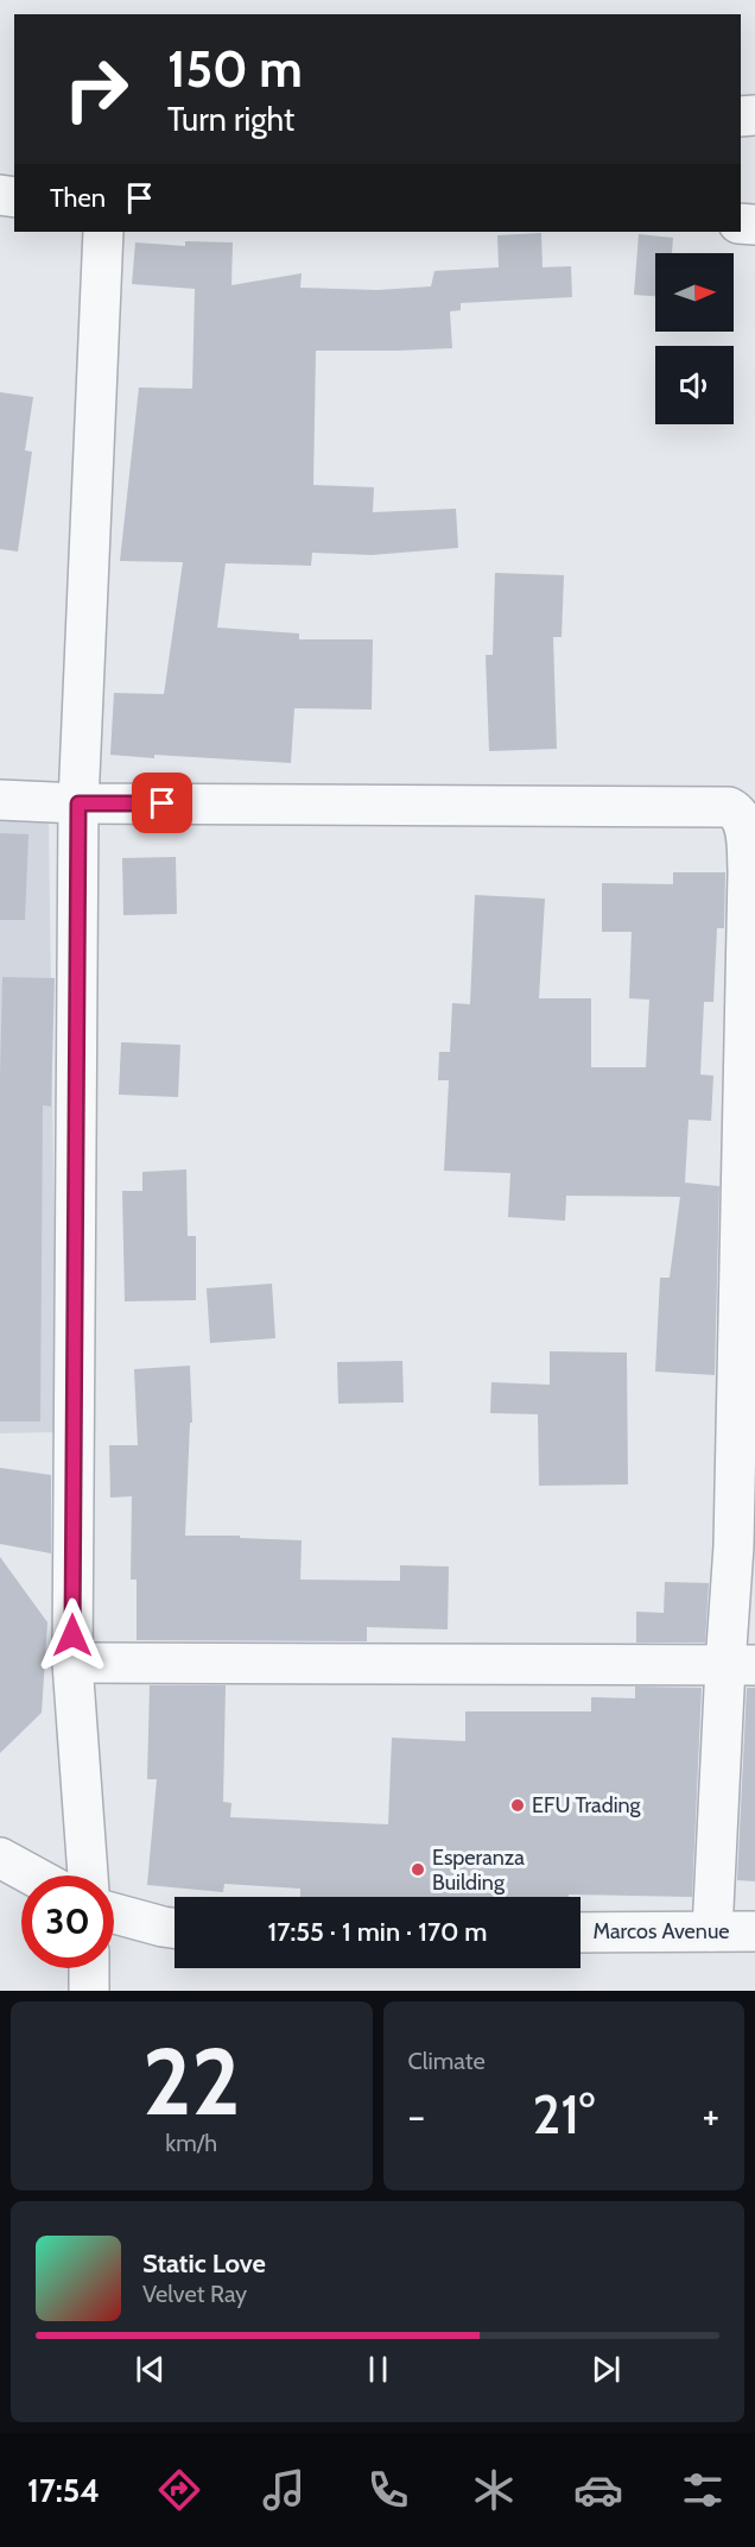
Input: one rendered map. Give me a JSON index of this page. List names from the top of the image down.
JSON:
{
  "streets": {
    "street": ["Marcos Avenue"]
  },
  "places": ["EFU Trading", "Esperanza Building"],
  "north": "right",
  "page": {
    "turn": ["150 m", "Turn right"],
    "then": "Then",
    "limit": "30",
    "trip": "17:55 · 1 min · 170 m",
    "tile": [
      ["22", "km/h"],
      "Climate"
    ],
    "heat": ["−", "21°", "+"],
    "song": ["Static Love", "Velvet Ray"],
    "tabs": "17:54"
  }
}
